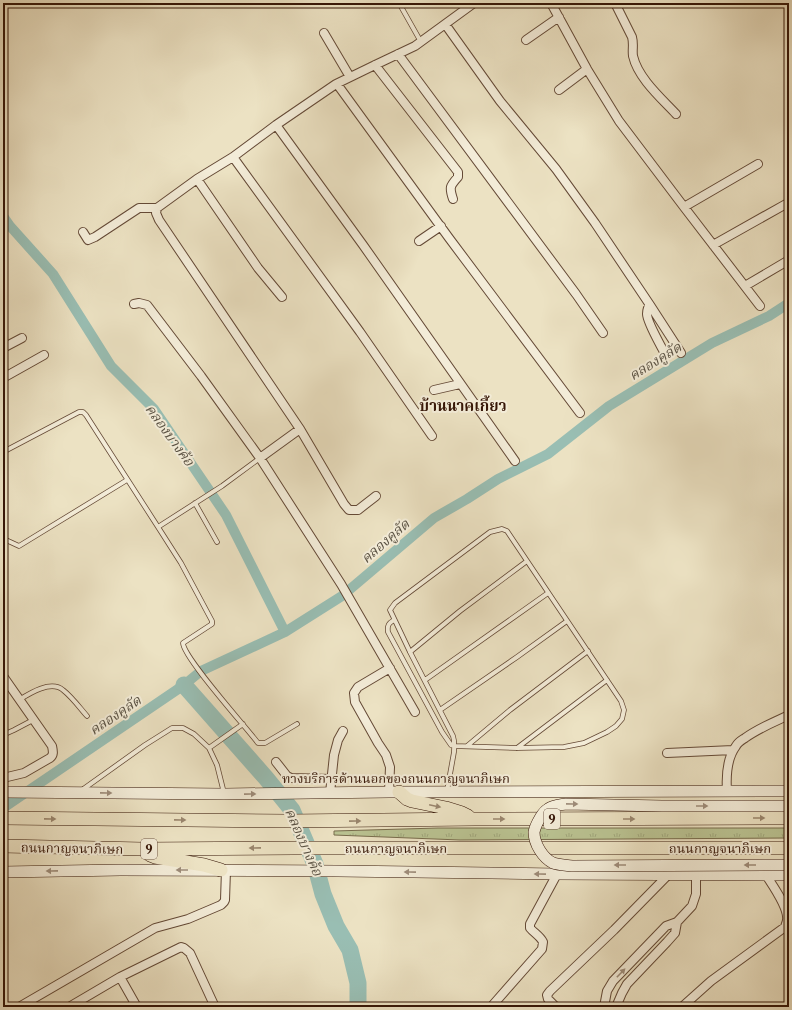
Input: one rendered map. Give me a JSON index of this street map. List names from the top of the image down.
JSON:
{
  "streets": {
    "highway": ["9", "ถนนกาญจนาภิเษก"],
    "main road": ["ทางบริการด้านนอกของถนนกาญจนาภิเษก"]
  },
  "districts": ["บ้านนาคเกี้ยว"],
  "water": ["คลองคูลัด", "คลองบางค้อ"]
}
